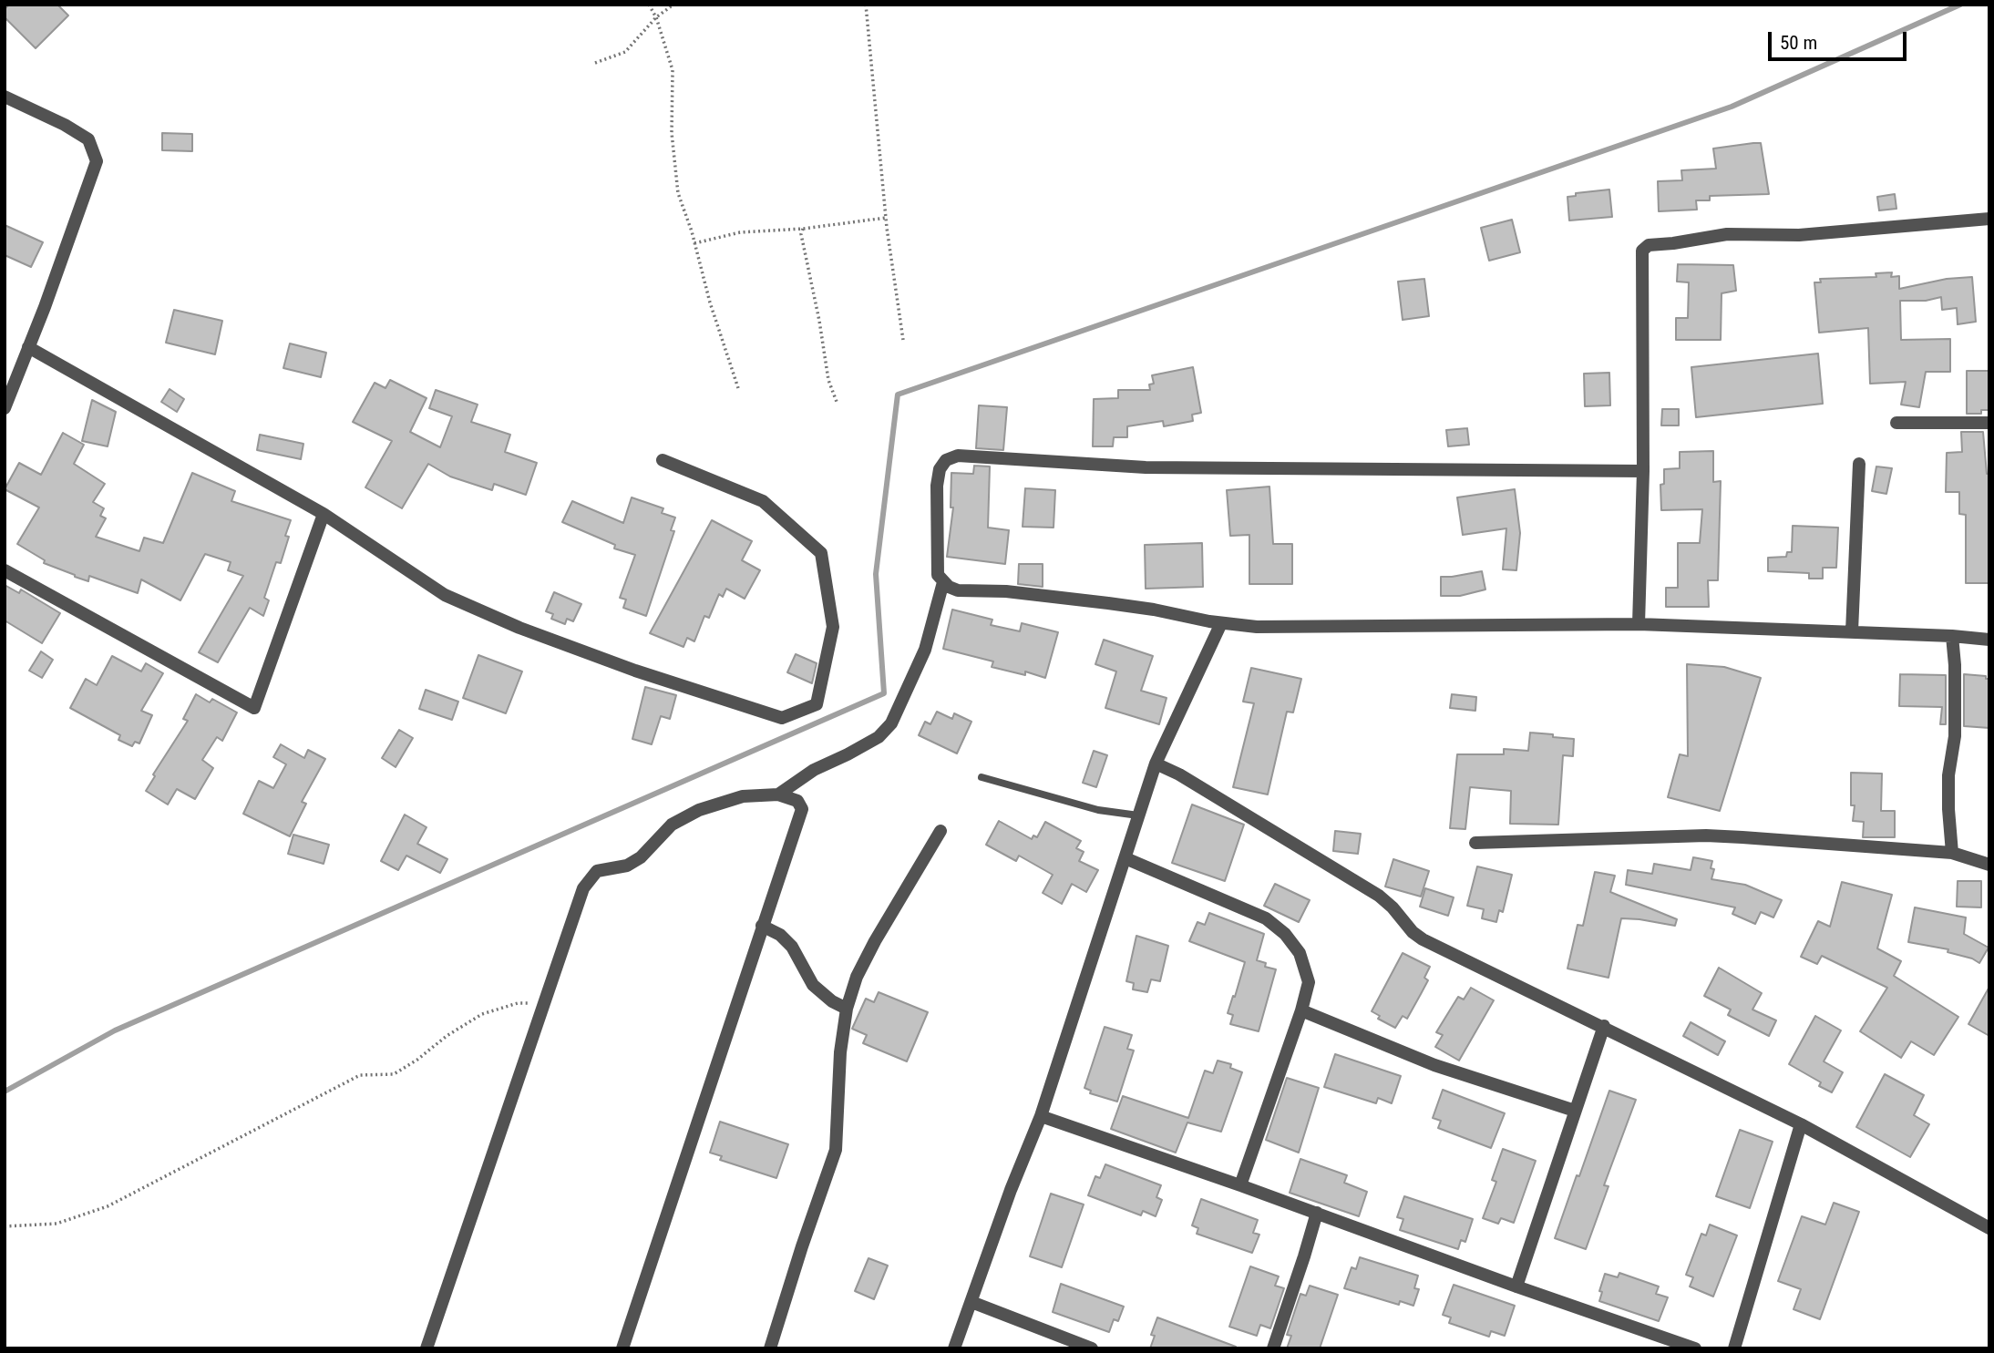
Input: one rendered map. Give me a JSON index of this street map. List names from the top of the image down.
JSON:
{
  "scale_bar": "50 m"
}
